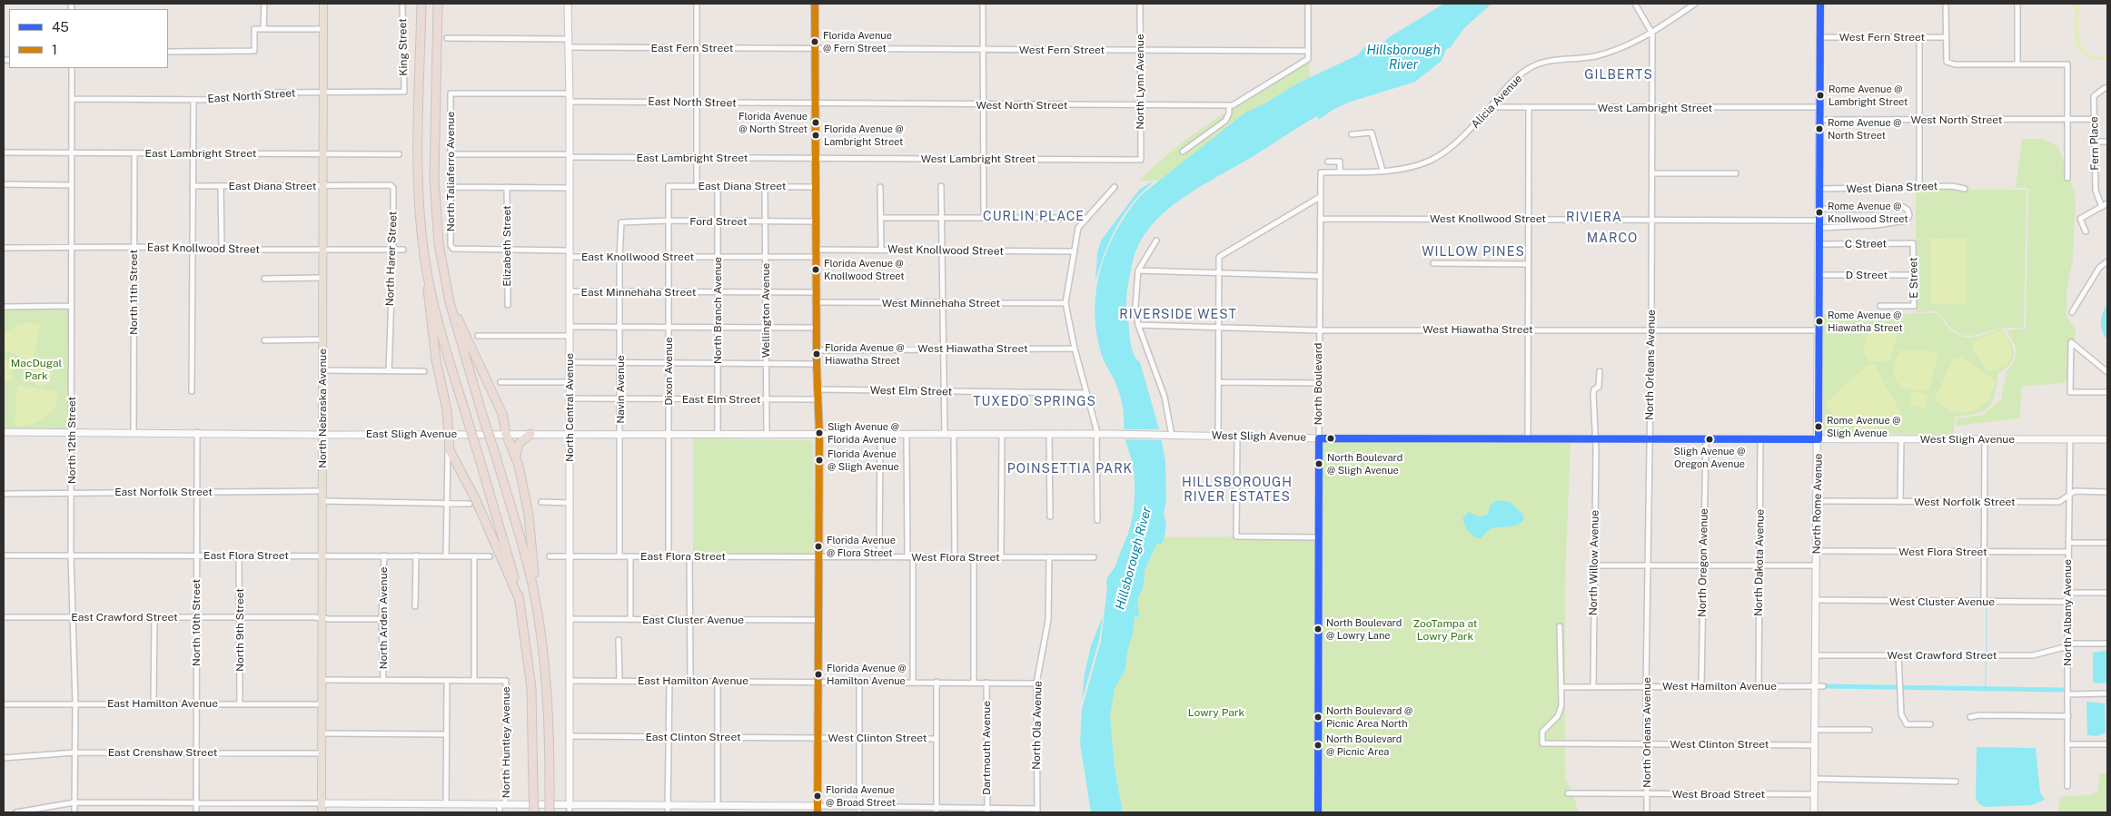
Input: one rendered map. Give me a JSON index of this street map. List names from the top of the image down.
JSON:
{
  "streets": {
    "main road": ["North Nebraska Avenue"],
    "street": [
      "West Fern Street",
      "King Street",
      "East Fern Street",
      "North Lynn Avenue",
      "East North Street",
      "Alicia Avenue",
      "West North Street",
      "West Lambright Street",
      "Fern Place",
      "East Lambright Street",
      "North Taliaferro Avenue",
      "East Diana Street",
      "West Diana Street",
      "West Knollwood Street",
      "Ford Street",
      "C Street",
      "Elizabeth Street",
      "East Knollwood Street",
      "North Harer Street",
      "D Street",
      "E Street",
      "North 11th Street",
      "East Minnehaha Street",
      "West Minnehaha Street",
      "North Branch Avenue",
      "Wellington Avenue",
      "West Hiawatha Street",
      "North Orleans Avenue",
      "Dixon Avenue",
      "North Boulevard",
      "Navin Avenue",
      "West Elm Street",
      "East Elm Street",
      "North Central Avenue",
      "East Sligh Avenue",
      "West Sligh Avenue",
      "North 12th Street",
      "East Norfolk Street",
      "West Norfolk Street",
      "North Rome Avenue",
      "West Flora Street",
      "East Flora Street",
      "North Willow Avenue",
      "North Oregon Avenue",
      "North Dakota Avenue",
      "West Cluster Avenue",
      "North Albany Avenue",
      "East Crawford Street",
      "North Arden Avenue",
      "East Cluster Avenue",
      "North 10th Street",
      "North 9th Street",
      "West Crawford Street",
      "East Hamilton Avenue",
      "West Hamilton Avenue",
      "North Ola Avenue",
      "East Clinton Street",
      "West Clinton Street",
      "North Huntley Avenue",
      "Dartmouth Avenue",
      "East Crenshaw Street",
      "West Broad Street"
    ]
  },
  "crossings": [
    ["West Fern Street", "East Fern Street"],
    ["West Fern Street", "North Lynn Avenue"],
    ["West Fern Street", "North Rome Avenue"],
    ["King Street", "East North Street"],
    ["East Fern Street", "North Central Avenue"],
    ["North Lynn Avenue", "West North Street"],
    ["North Lynn Avenue", "West Lambright Street"],
    ["East North Street", "West North Street"],
    ["East North Street", "North Central Avenue"],
    ["East North Street", "North Nebraska Avenue"],
    ["East North Street", "North 12th Street"],
    ["Alicia Avenue", "West Lambright Street"],
    ["Alicia Avenue", "North Orleans Avenue"],
    ["Alicia Avenue", "North Boulevard"],
    ["West North Street", "Fern Place"],
    ["West North Street", "North Rome Avenue"],
    ["West Lambright Street", "East Lambright Street"],
    ["West Lambright Street", "North Orleans Avenue"],
    ["West Lambright Street", "North Rome Avenue"],
    ["East Lambright Street", "North Taliaferro Avenue"],
    ["East Lambright Street", "North 11th Street"],
    ["East Lambright Street", "North Central Avenue"],
    ["East Lambright Street", "North Nebraska Avenue"],
    ["East Lambright Street", "North 12th Street"],
    ["North Taliaferro Avenue", "East Knollwood Street"],
    ["North Taliaferro Avenue", "North Central Avenue"],
    ["East Diana Street", "North Harer Street"],
    ["East Diana Street", "North Branch Avenue"],
    ["East Diana Street", "Wellington Avenue"],
    ["East Diana Street", "Dixon Avenue"],
    ["East Diana Street", "North Nebraska Avenue"],
    ["West Diana Street", "North Rome Avenue"],
    ["West Knollwood Street", "East Knollwood Street"],
    ["West Knollwood Street", "North Orleans Avenue"],
    ["West Knollwood Street", "North Boulevard"],
    ["West Knollwood Street", "North Rome Avenue"],
    ["Ford Street", "North Branch Avenue"],
    ["Ford Street", "Wellington Avenue"],
    ["Ford Street", "Dixon Avenue"],
    ["Ford Street", "Navin Avenue"],
    ["C Street", "E Street"],
    ["C Street", "North Rome Avenue"],
    ["Elizabeth Street", "East Knollwood Street"],
    ["East Knollwood Street", "North Harer Street"],
    ["East Knollwood Street", "North 11th Street"],
    ["East Knollwood Street", "North Branch Avenue"],
    ["East Knollwood Street", "Wellington Avenue"],
    ["East Knollwood Street", "Dixon Avenue"],
    ["East Knollwood Street", "Navin Avenue"],
    ["East Knollwood Street", "North Central Avenue"],
    ["East Knollwood Street", "North Nebraska Avenue"],
    ["East Knollwood Street", "North 12th Street"],
    ["D Street", "E Street"],
    ["D Street", "North Rome Avenue"],
    ["North 11th Street", "East Sligh Avenue"],
    ["East Minnehaha Street", "North Branch Avenue"],
    ["East Minnehaha Street", "Wellington Avenue"],
    ["East Minnehaha Street", "Dixon Avenue"],
    ["East Minnehaha Street", "Navin Avenue"],
    ["East Minnehaha Street", "North Central Avenue"],
    ["North Branch Avenue", "East Elm Street"],
    ["North Branch Avenue", "East Sligh Avenue"],
    ["Wellington Avenue", "East Elm Street"],
    ["Wellington Avenue", "East Sligh Avenue"],
    ["West Hiawatha Street", "North Orleans Avenue"],
    ["West Hiawatha Street", "North Boulevard"],
    ["West Hiawatha Street", "North Rome Avenue"],
    ["North Orleans Avenue", "West Sligh Avenue"],
    ["North Orleans Avenue", "West Hamilton Avenue"],
    ["North Orleans Avenue", "West Clinton Street"],
    ["North Orleans Avenue", "West Broad Street"],
    ["Dixon Avenue", "East Elm Street"],
    ["Dixon Avenue", "East Sligh Avenue"],
    ["Dixon Avenue", "East Flora Street"],
    ["North Boulevard", "West Sligh Avenue"],
    ["Navin Avenue", "East Elm Street"],
    ["Navin Avenue", "East Sligh Avenue"],
    ["Navin Avenue", "East Flora Street"],
    ["East Elm Street", "North Central Avenue"],
    ["North Central Avenue", "East Sligh Avenue"],
    ["North Central Avenue", "East Flora Street"],
    ["North Central Avenue", "East Cluster Avenue"],
    ["North Central Avenue", "East Hamilton Avenue"],
    ["North Central Avenue", "East Clinton Street"],
    ["North Nebraska Avenue", "East Sligh Avenue"],
    ["North Nebraska Avenue", "East Norfolk Street"],
    ["North Nebraska Avenue", "East Flora Street"],
    ["North Nebraska Avenue", "East Crawford Street"],
    ["North Nebraska Avenue", "East Hamilton Avenue"],
    ["North Nebraska Avenue", "East Crenshaw Street"],
    ["East Sligh Avenue", "West Sligh Avenue"],
    ["East Sligh Avenue", "North 12th Street"],
    ["East Sligh Avenue", "North 10th Street"],
    ["West Sligh Avenue", "North Rome Avenue"],
    ["West Sligh Avenue", "North Willow Avenue"],
    ["West Sligh Avenue", "North Oregon Avenue"],
    ["West Sligh Avenue", "North Dakota Avenue"],
    ["West Sligh Avenue", "North Albany Avenue"],
    ["North 12th Street", "East Norfolk Street"],
    ["North 12th Street", "East Flora Street"],
    ["North 12th Street", "East Crawford Street"],
    ["North 12th Street", "East Hamilton Avenue"],
    ["North 12th Street", "East Crenshaw Street"],
    ["East Norfolk Street", "North 10th Street"],
    ["West Norfolk Street", "North Rome Avenue"],
    ["West Norfolk Street", "North Albany Avenue"],
    ["North Rome Avenue", "West Flora Street"],
    ["North Rome Avenue", "West Cluster Avenue"],
    ["North Rome Avenue", "West Crawford Street"],
    ["North Rome Avenue", "West Hamilton Avenue"],
    ["North Rome Avenue", "West Clinton Street"],
    ["North Rome Avenue", "West Broad Street"],
    ["West Flora Street", "East Flora Street"],
    ["West Flora Street", "North Albany Avenue"],
    ["West Flora Street", "North Ola Avenue"],
    ["East Flora Street", "North Arden Avenue"],
    ["East Flora Street", "North 10th Street"],
    ["East Flora Street", "North 9th Street"],
    ["North Willow Avenue", "West Hamilton Avenue"],
    ["North Oregon Avenue", "West Hamilton Avenue"],
    ["North Dakota Avenue", "West Hamilton Avenue"],
    ["West Cluster Avenue", "North Albany Avenue"],
    ["North Albany Avenue", "West Crawford Street"],
    ["East Crawford Street", "North Arden Avenue"],
    ["East Crawford Street", "North 10th Street"],
    ["East Crawford Street", "North 9th Street"],
    ["North 10th Street", "East Hamilton Avenue"],
    ["North 10th Street", "East Crenshaw Street"],
    ["North 9th Street", "East Hamilton Avenue"],
    ["West Hamilton Avenue", "West Clinton Street"],
    ["East Clinton Street", "West Clinton Street"]
  ],
  "districts": [
    "GILBERTS",
    "CURLIN PLACE",
    "RIVIERA",
    "MARCO",
    "WILLOW PINES",
    "RIVERSIDE WEST",
    "TUXEDO SPRINGS",
    "POINSETTIA PARK",
    "HILLSBOROUGH RIVER ESTATES"
  ],
  "water": ["Hillsborough River"],
  "parks": ["MacDugal Park", "ZooTampa at Lowry Park", "Lowry Park"],
  "places": [
    "Florida Avenue @ Fern Street",
    "Rome Avenue @ Lambright Street",
    "Florida Avenue @ North Street",
    "Rome Avenue @ North Street",
    "Florida Avenue @ Lambright Street",
    "Rome Avenue @ Knollwood Street",
    "Florida Avenue @ Knollwood Street",
    "Rome Avenue @ Hiawatha Street",
    "Florida Avenue @ Hiawatha Street",
    "Rome Avenue @ Sligh Avenue",
    "Sligh Avenue @ Florida Avenue",
    "Sligh Avenue @ Oregon Avenue",
    "Florida Avenue @ Sligh Avenue",
    "North Boulevard @ Sligh Avenue",
    "Florida Avenue @ Flora Street",
    "North Boulevard @ Lowry Lane",
    "Florida Avenue @ Hamilton Avenue",
    "North Boulevard @ Picnic Area North",
    "North Boulevard @ Picnic Area",
    "Florida Avenue @ Broad Street"
  ],
  "lines": ["transit line 45", "transit line 1"],
  "legend": ["45", "1"]
}
